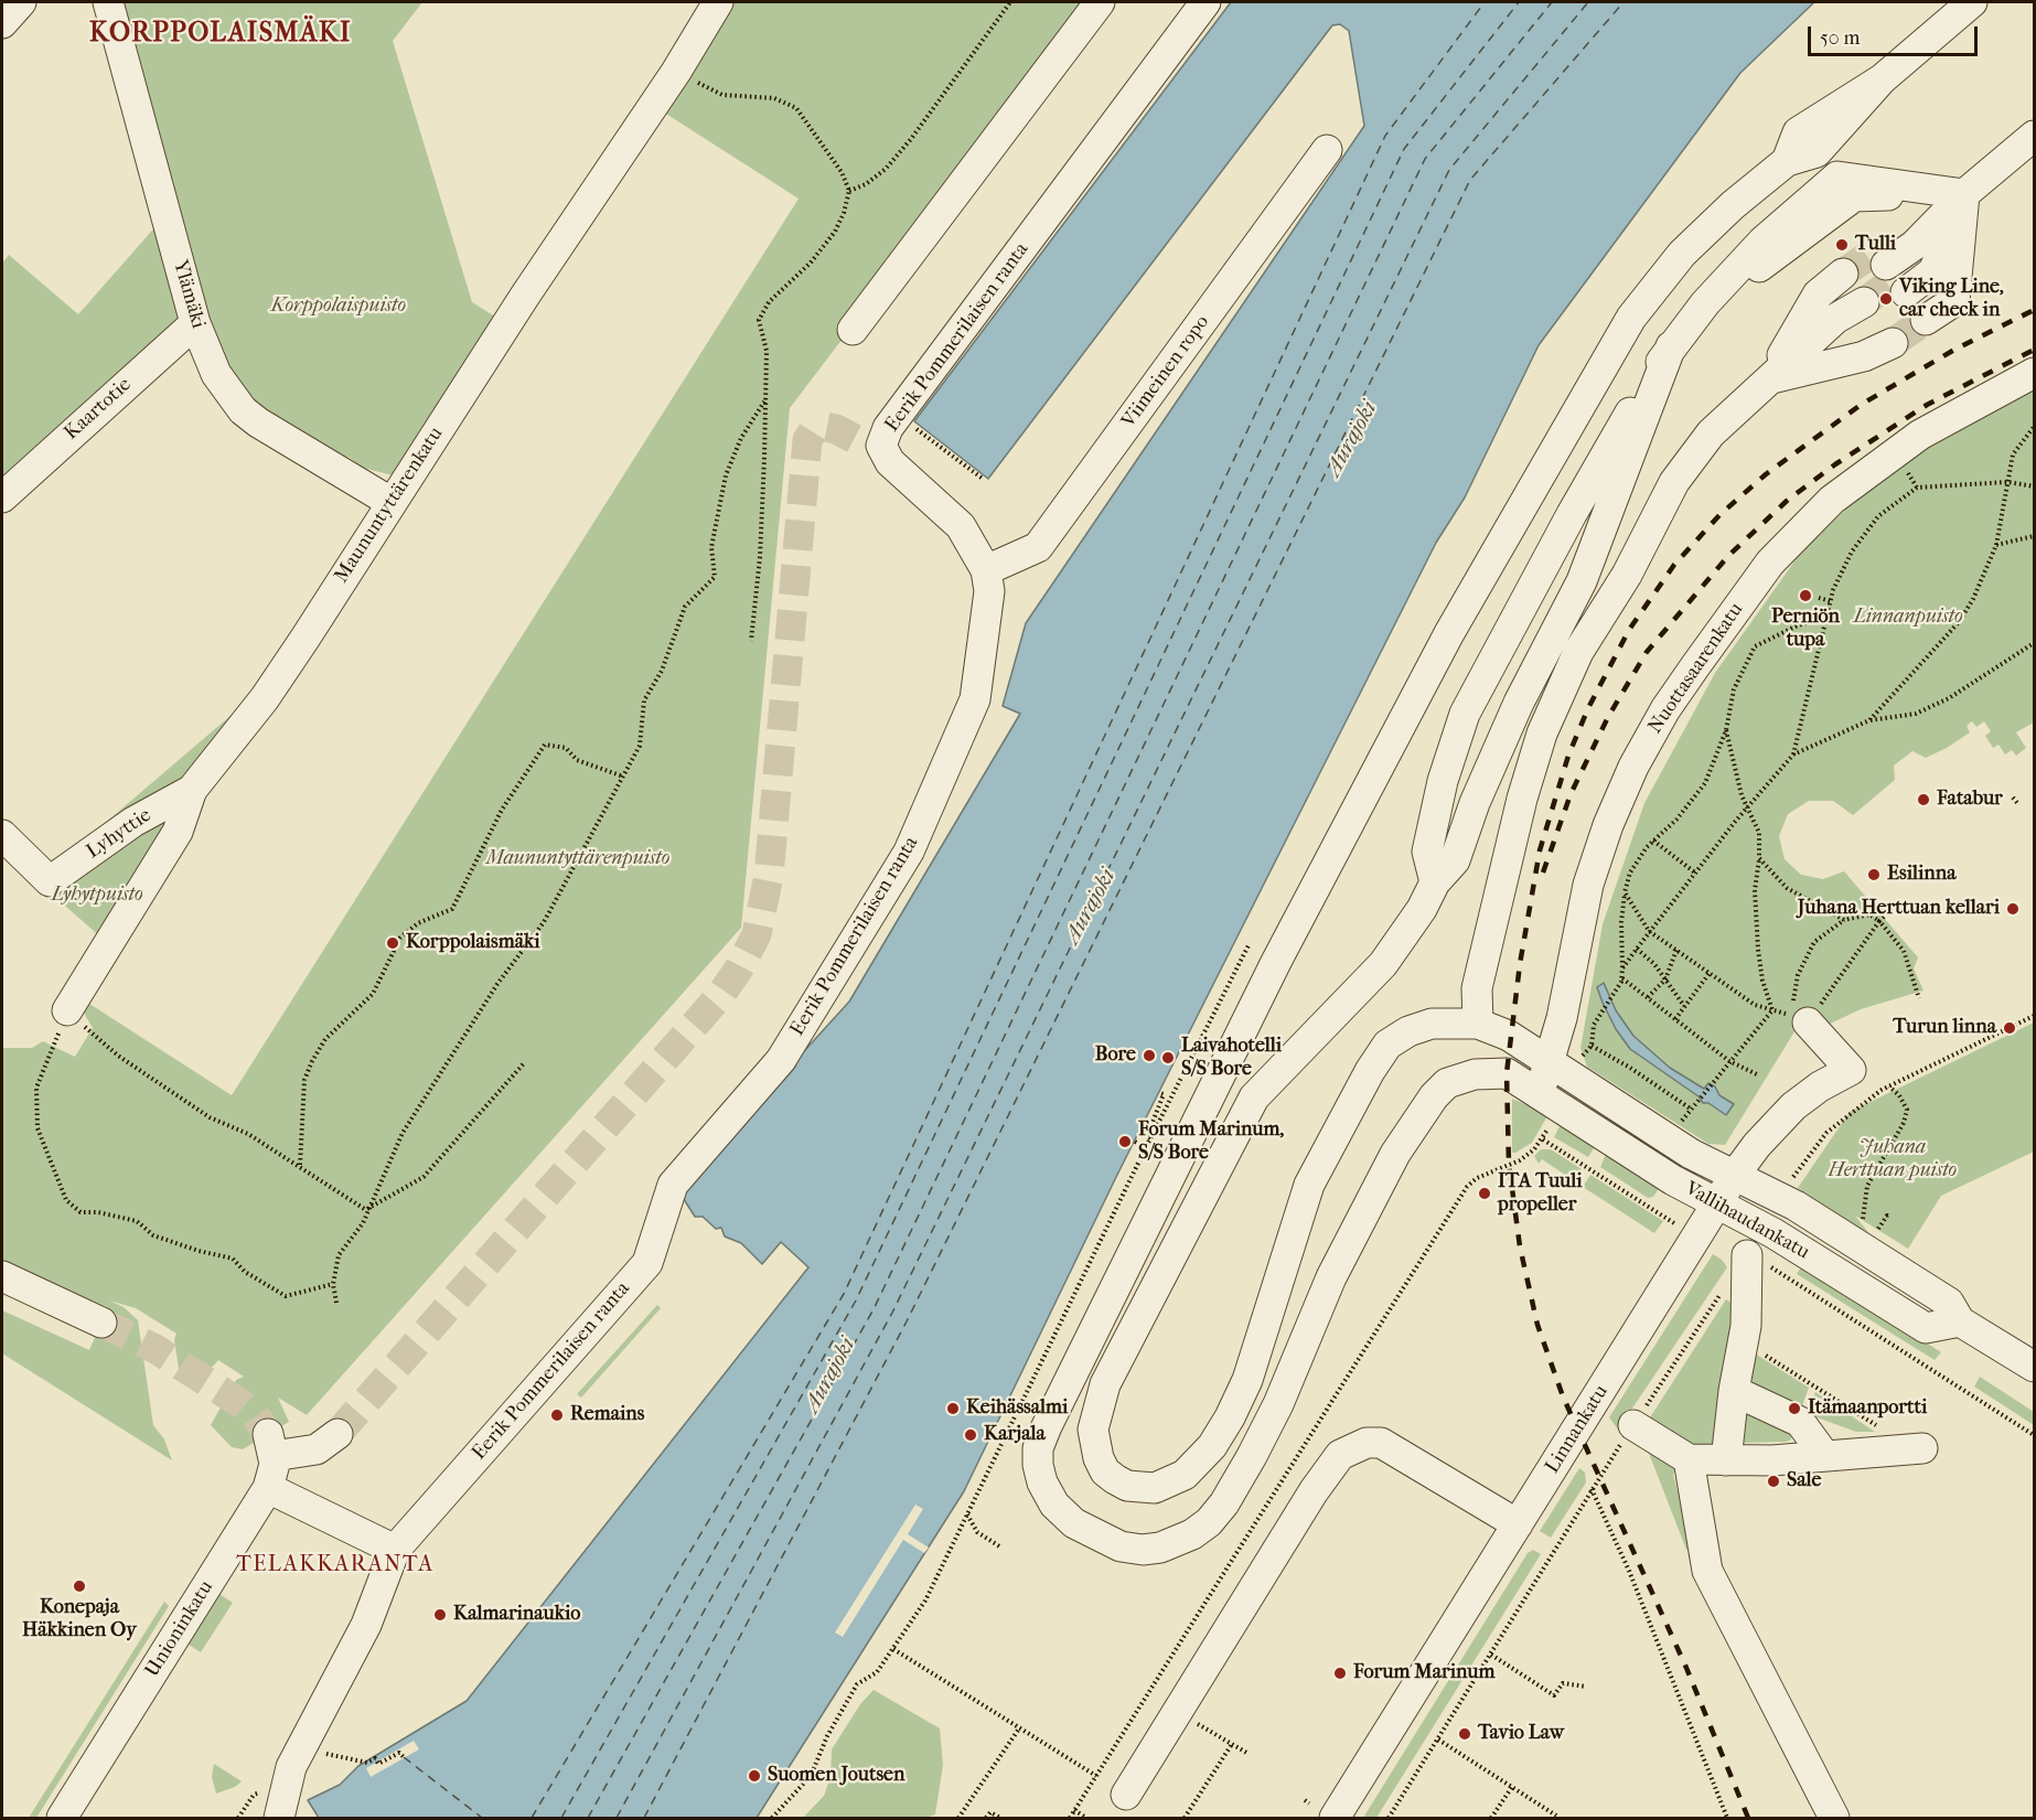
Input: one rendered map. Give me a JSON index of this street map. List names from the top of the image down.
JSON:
{
  "streets": {
    "street": [
      "Ylämäki",
      "Eerik Pommerilaisen ranta",
      "Viimeinen ropo",
      "Kaartotie",
      "Maununtyttärenkatu",
      "Nuottasaarenkatu",
      "Lyhyttie",
      "Vallihaudankatu",
      "Linnankatu",
      "Unioninkatu"
    ]
  },
  "crossings": [
    ["Ylämäki", "Kaartotie"],
    ["Ylämäki", "Maununtyttärenkatu"],
    ["Eerik Pommerilaisen ranta", "Viimeinen ropo"],
    ["Maununtyttärenkatu", "Lyhyttie"],
    ["Nuottasaarenkatu", "Vallihaudankatu"],
    ["Vallihaudankatu", "Linnankatu"]
  ],
  "districts": ["KORPPOLAISMÄKI", "TELAKKARANTA"],
  "water": ["Aurajoki"],
  "parks": [
    "Korppolaispuisto",
    "Linnanpuisto",
    "Maununtyttärenpuisto",
    "Lyhytpuisto",
    "Juhana Herttuan puisto"
  ],
  "places": [
    "Tulli",
    "Viking Line, car check in",
    "Perniön tupa",
    "Fatabur",
    "Esilinna",
    "Juhana Herttuan kellari",
    "Korppolaismäki",
    "Turun linna",
    "Bore",
    "Laivahotelli S/S Bore",
    "Forum Marinum, S/S Bore",
    "ITA Tuuli propeller",
    "Keihässalmi",
    "Itämaanportti",
    "Remains",
    "Karjala",
    "Sale",
    "Konepaja Häkkinen Oy",
    "Kalmarinaukio",
    "Forum Marinum",
    "Tavio Law",
    "Suomen Joutsen"
  ],
  "scale_bar": "50 m"
}
